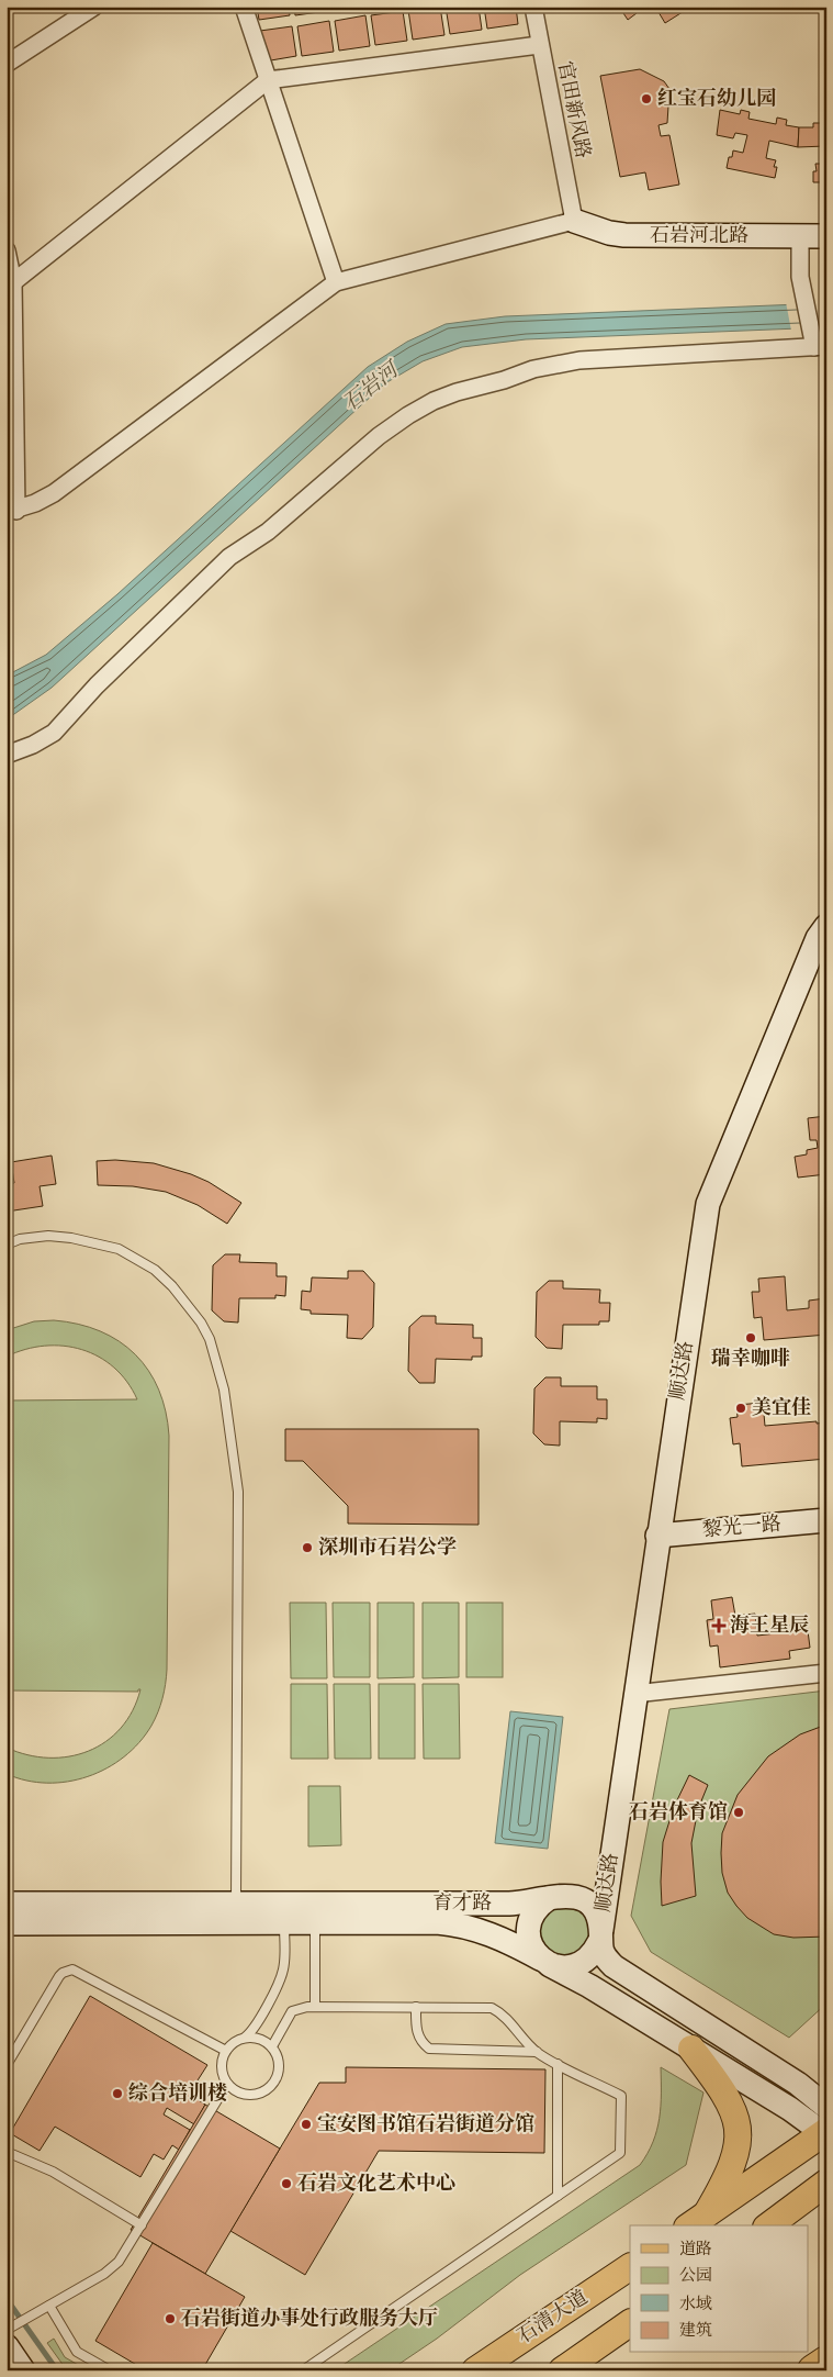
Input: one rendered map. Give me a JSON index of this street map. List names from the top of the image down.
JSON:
{
  "streets": {
    "main road": ["石清大道"],
    "street": [
      "官田新风路",
      "石岩河北路",
      "顺达路",
      "黎光一路",
      "育才路"
    ]
  },
  "crossings": [
    ["官田新风路", "石岩河北路"],
    ["顺达路", "黎光一路"],
    ["顺达路", "育才路"]
  ],
  "water": ["石岩河"],
  "places": {
    "other": [
      "红宝石幼儿园",
      "瑞幸咖啡",
      "美宜佳",
      "深圳市石岩公学",
      "石岩体育馆",
      "综合培训楼",
      "宝安图书馆石岩街道分馆",
      "石岩文化艺术中心",
      "石岩街道办事处行政服务大厅"
    ],
    "health": ["海王星辰"]
  },
  "legend": [
    "道路",
    "公园",
    "水域",
    "建筑"
  ]
}
